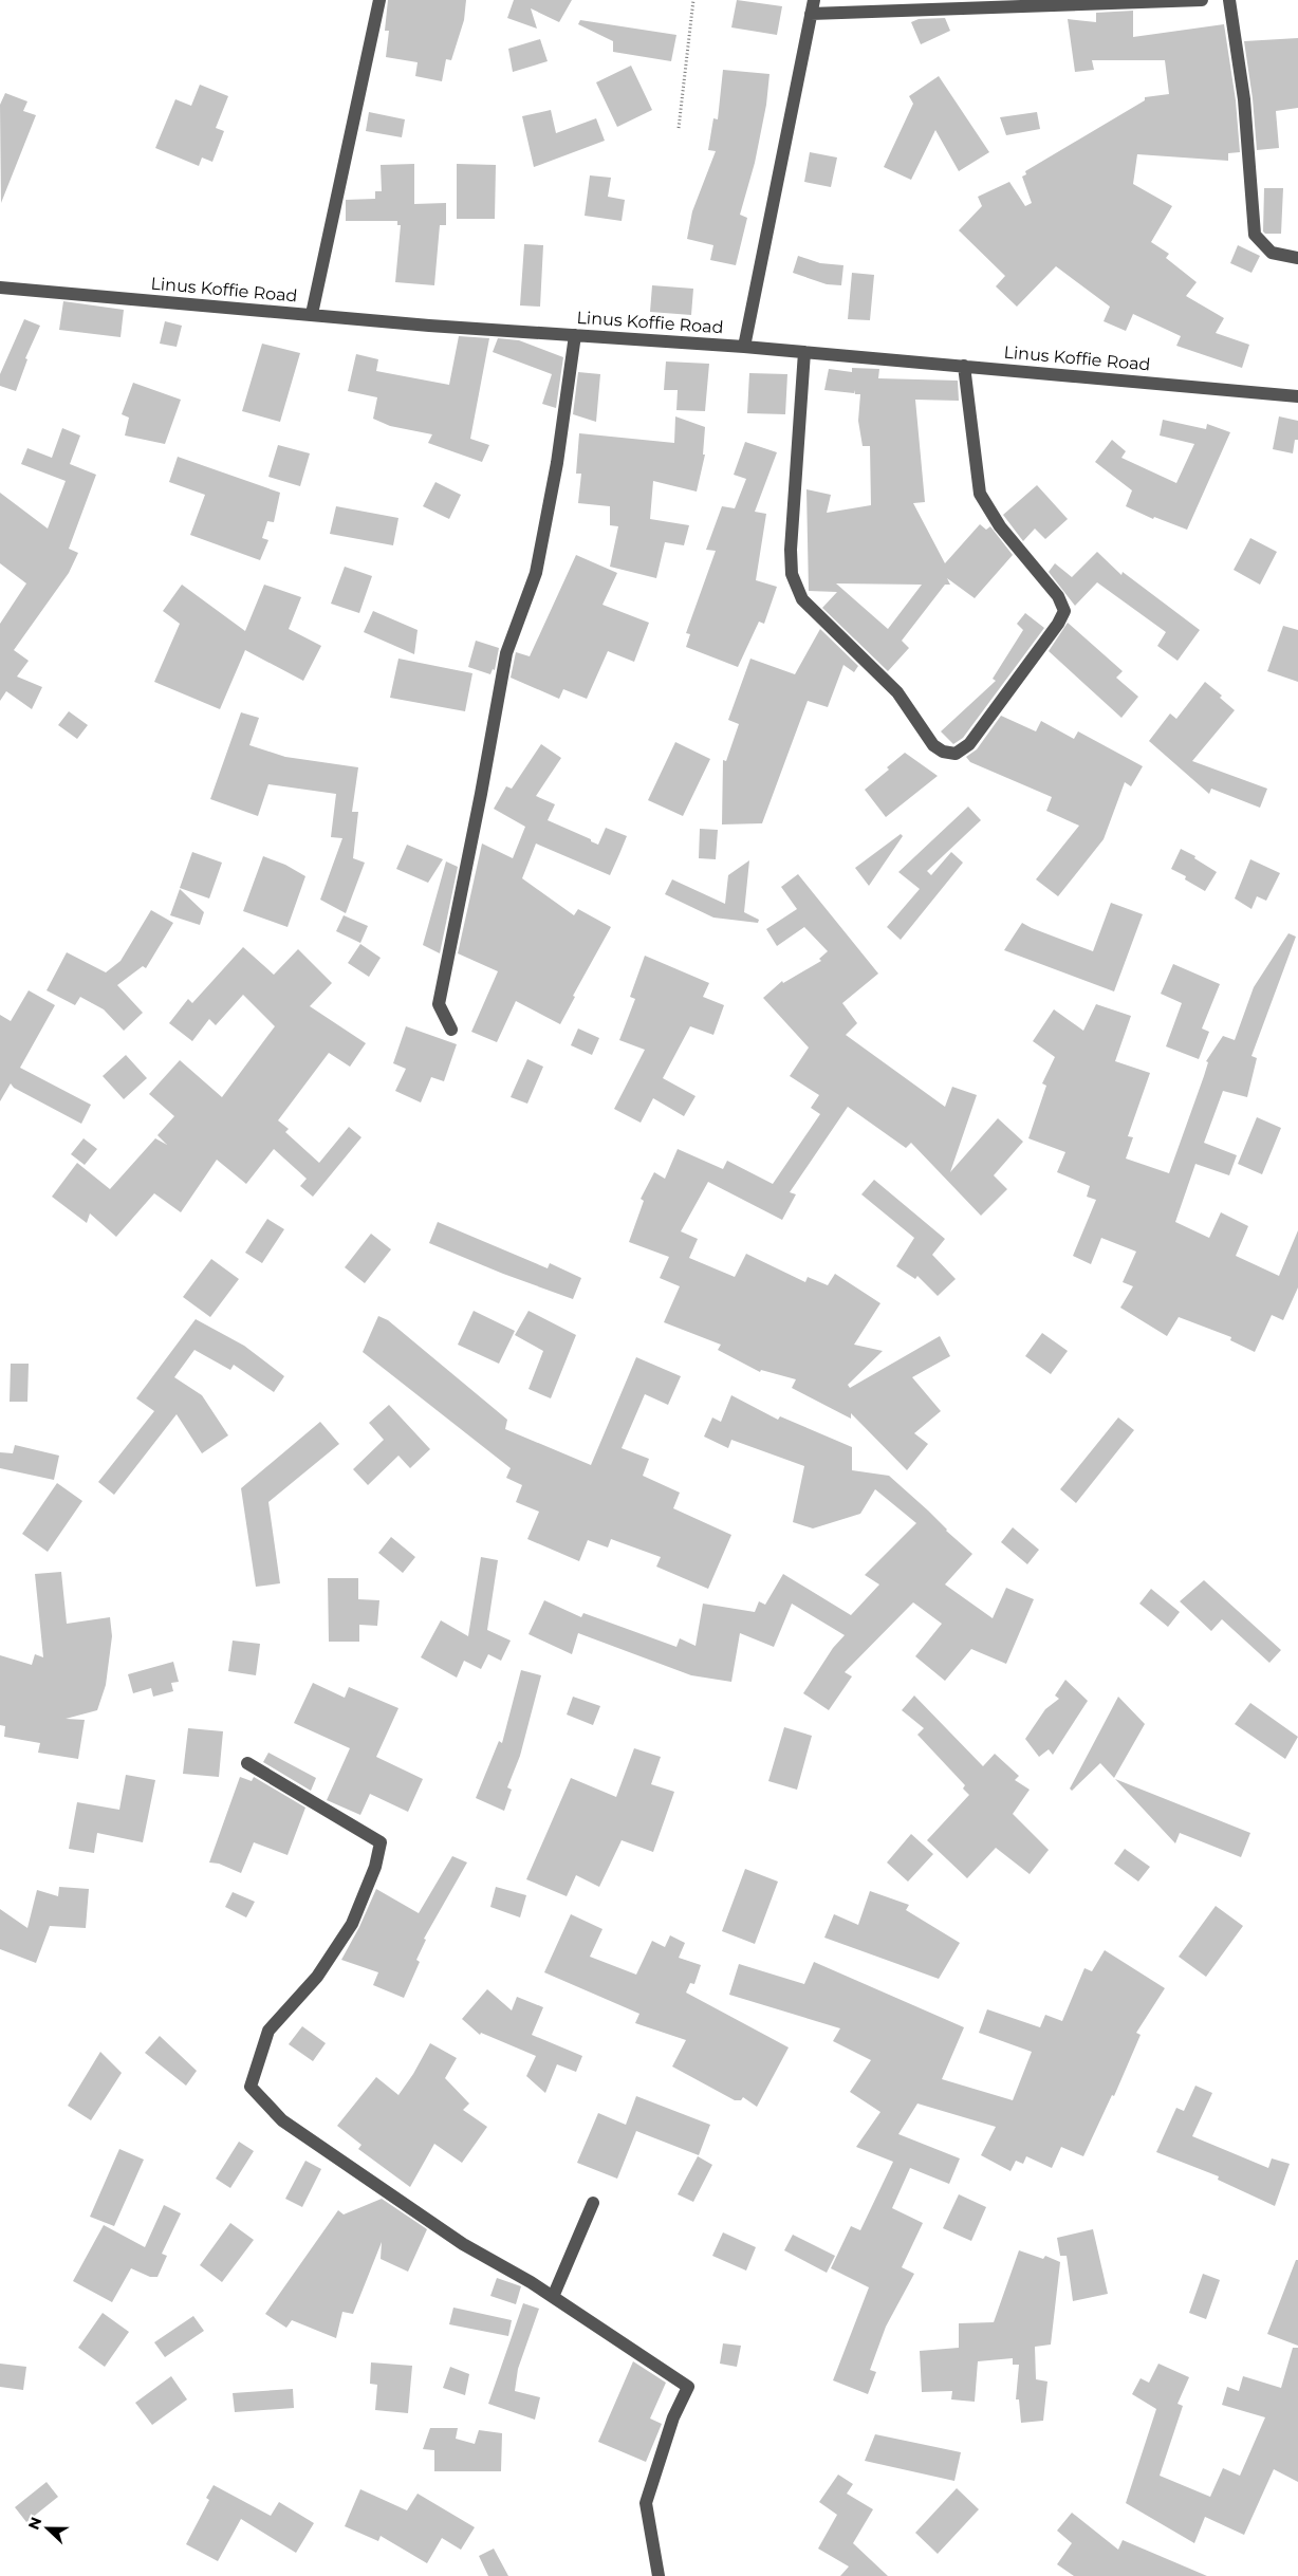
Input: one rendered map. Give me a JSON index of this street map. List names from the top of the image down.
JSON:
{
  "streets": {
    "street": ["Linus Koffie Road"]
  },
  "north": "left"
}
